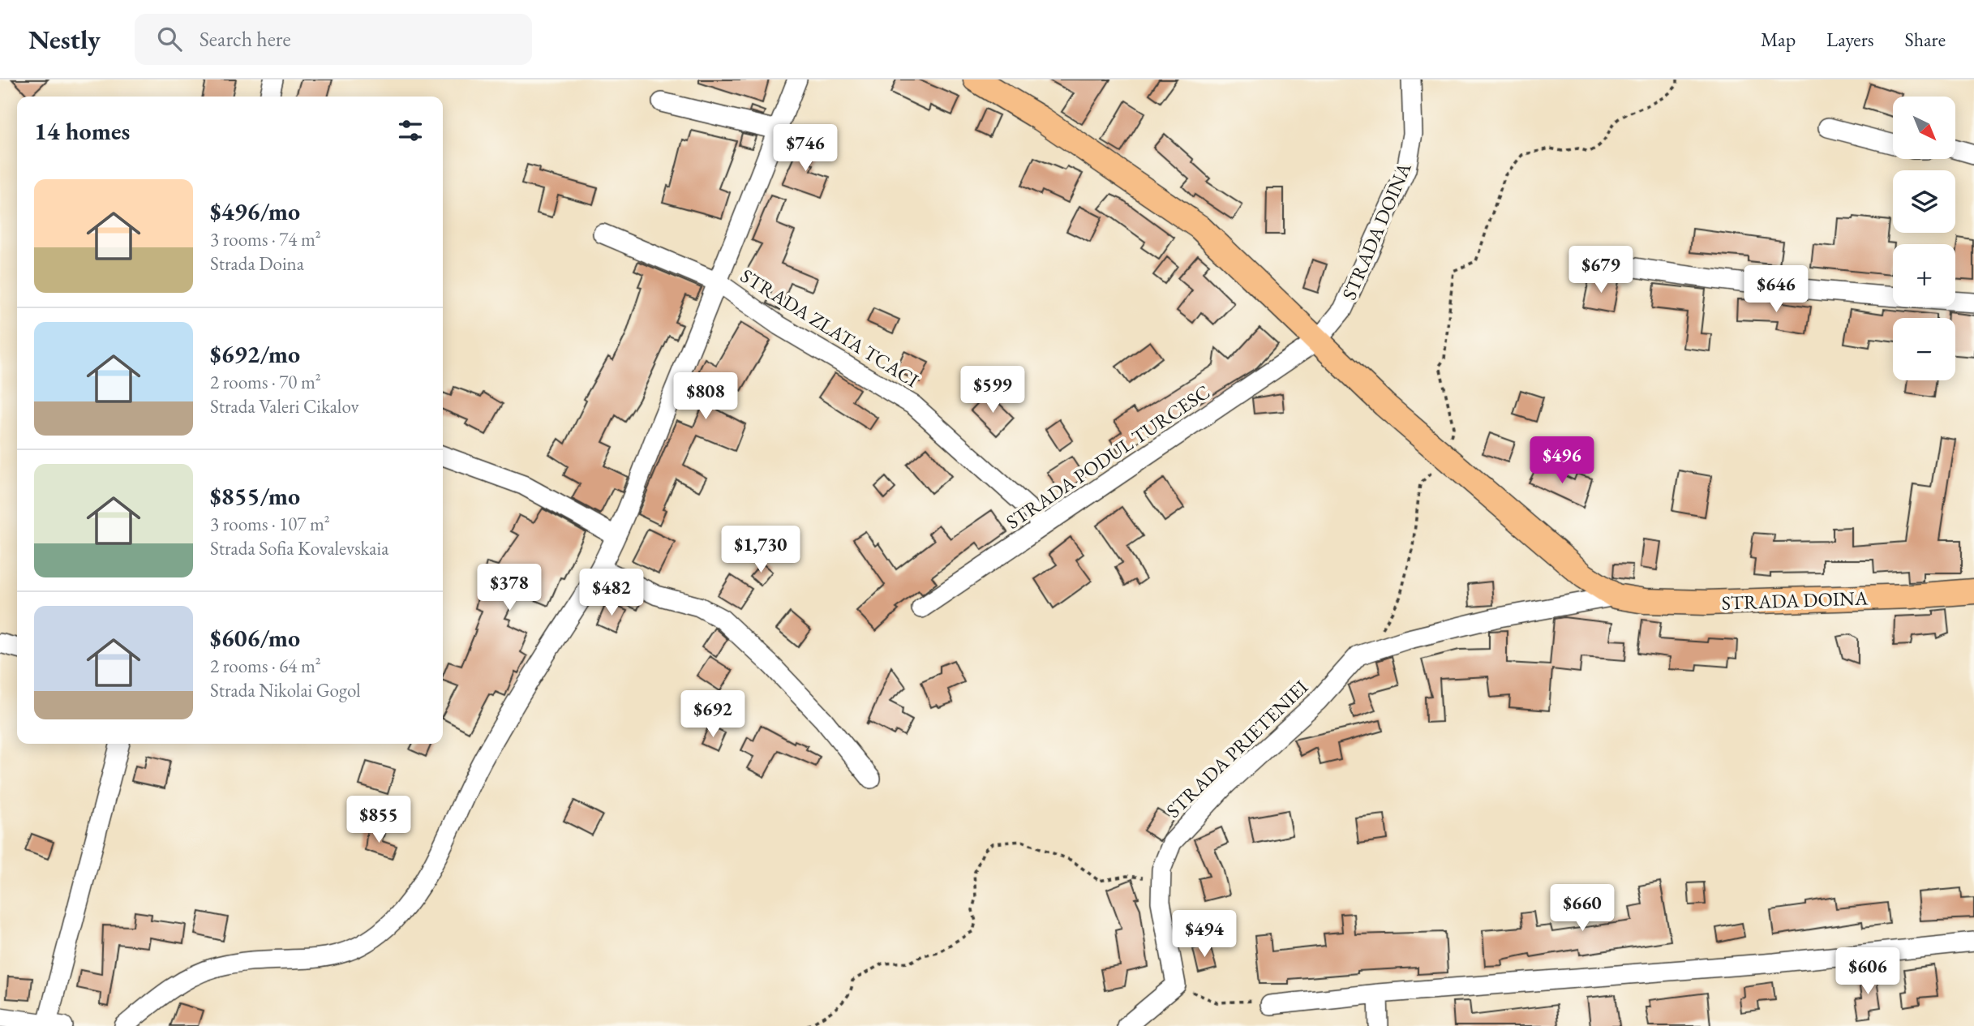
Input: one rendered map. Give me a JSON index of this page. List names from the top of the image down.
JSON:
{
  "streets": {
    "main road": ["STRADA DOINA"],
    "street": ["STRADA ZLATA TCACI", "STRADA PODUL TURCESC", "STRADA PRIETENIEI"]
  },
  "crossings": [
    ["STRADA DOINA", "STRADA PODUL TURCESC"],
    ["STRADA DOINA", "STRADA PRIETENIEI"],
    ["STRADA ZLATA TCACI", "STRADA PODUL TURCESC"]
  ],
  "north": "bottom right",
  "page": {
    "header": "Nestly",
    "search": "Search here",
    "nav": ["Map", "Layers", "Share"],
    "map_buttons": ["+", "−"],
    "heading": "14 homes",
    "price": [
      "$746",
      "$679",
      "$646",
      "$599",
      "$808",
      "$496",
      "$1,730",
      "$378",
      "$482",
      "$692",
      "$855",
      "$660",
      "$494",
      "$606"
    ],
    "list": [
      {
        "name": "$496/mo",
        "note": "3 rooms · 74 m² · Strada Doina"
      },
      {
        "name": "$692/mo",
        "note": "2 rooms · 70 m² · Strada Valeri Cikalov"
      },
      {
        "name": "$855/mo",
        "note": "3 rooms · 107 m² · Strada Sofia Kovalevskaia"
      },
      {
        "name": "$606/mo",
        "note": "2 rooms · 64 m² · Strada Nikolai Gogol"
      }
    ]
  }
}
